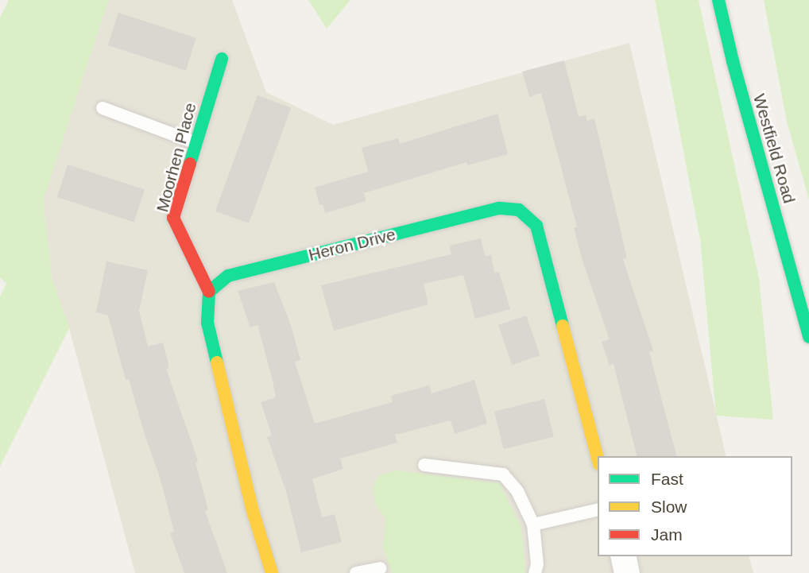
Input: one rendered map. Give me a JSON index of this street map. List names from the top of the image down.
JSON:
{
  "streets": {
    "street": ["Westfield Road", "Moorhen Place", "Heron Drive"]
  },
  "crossings": [
    ["Moorhen Place", "Heron Drive"]
  ],
  "legend": ["Fast", "Slow", "Jam"]
}
